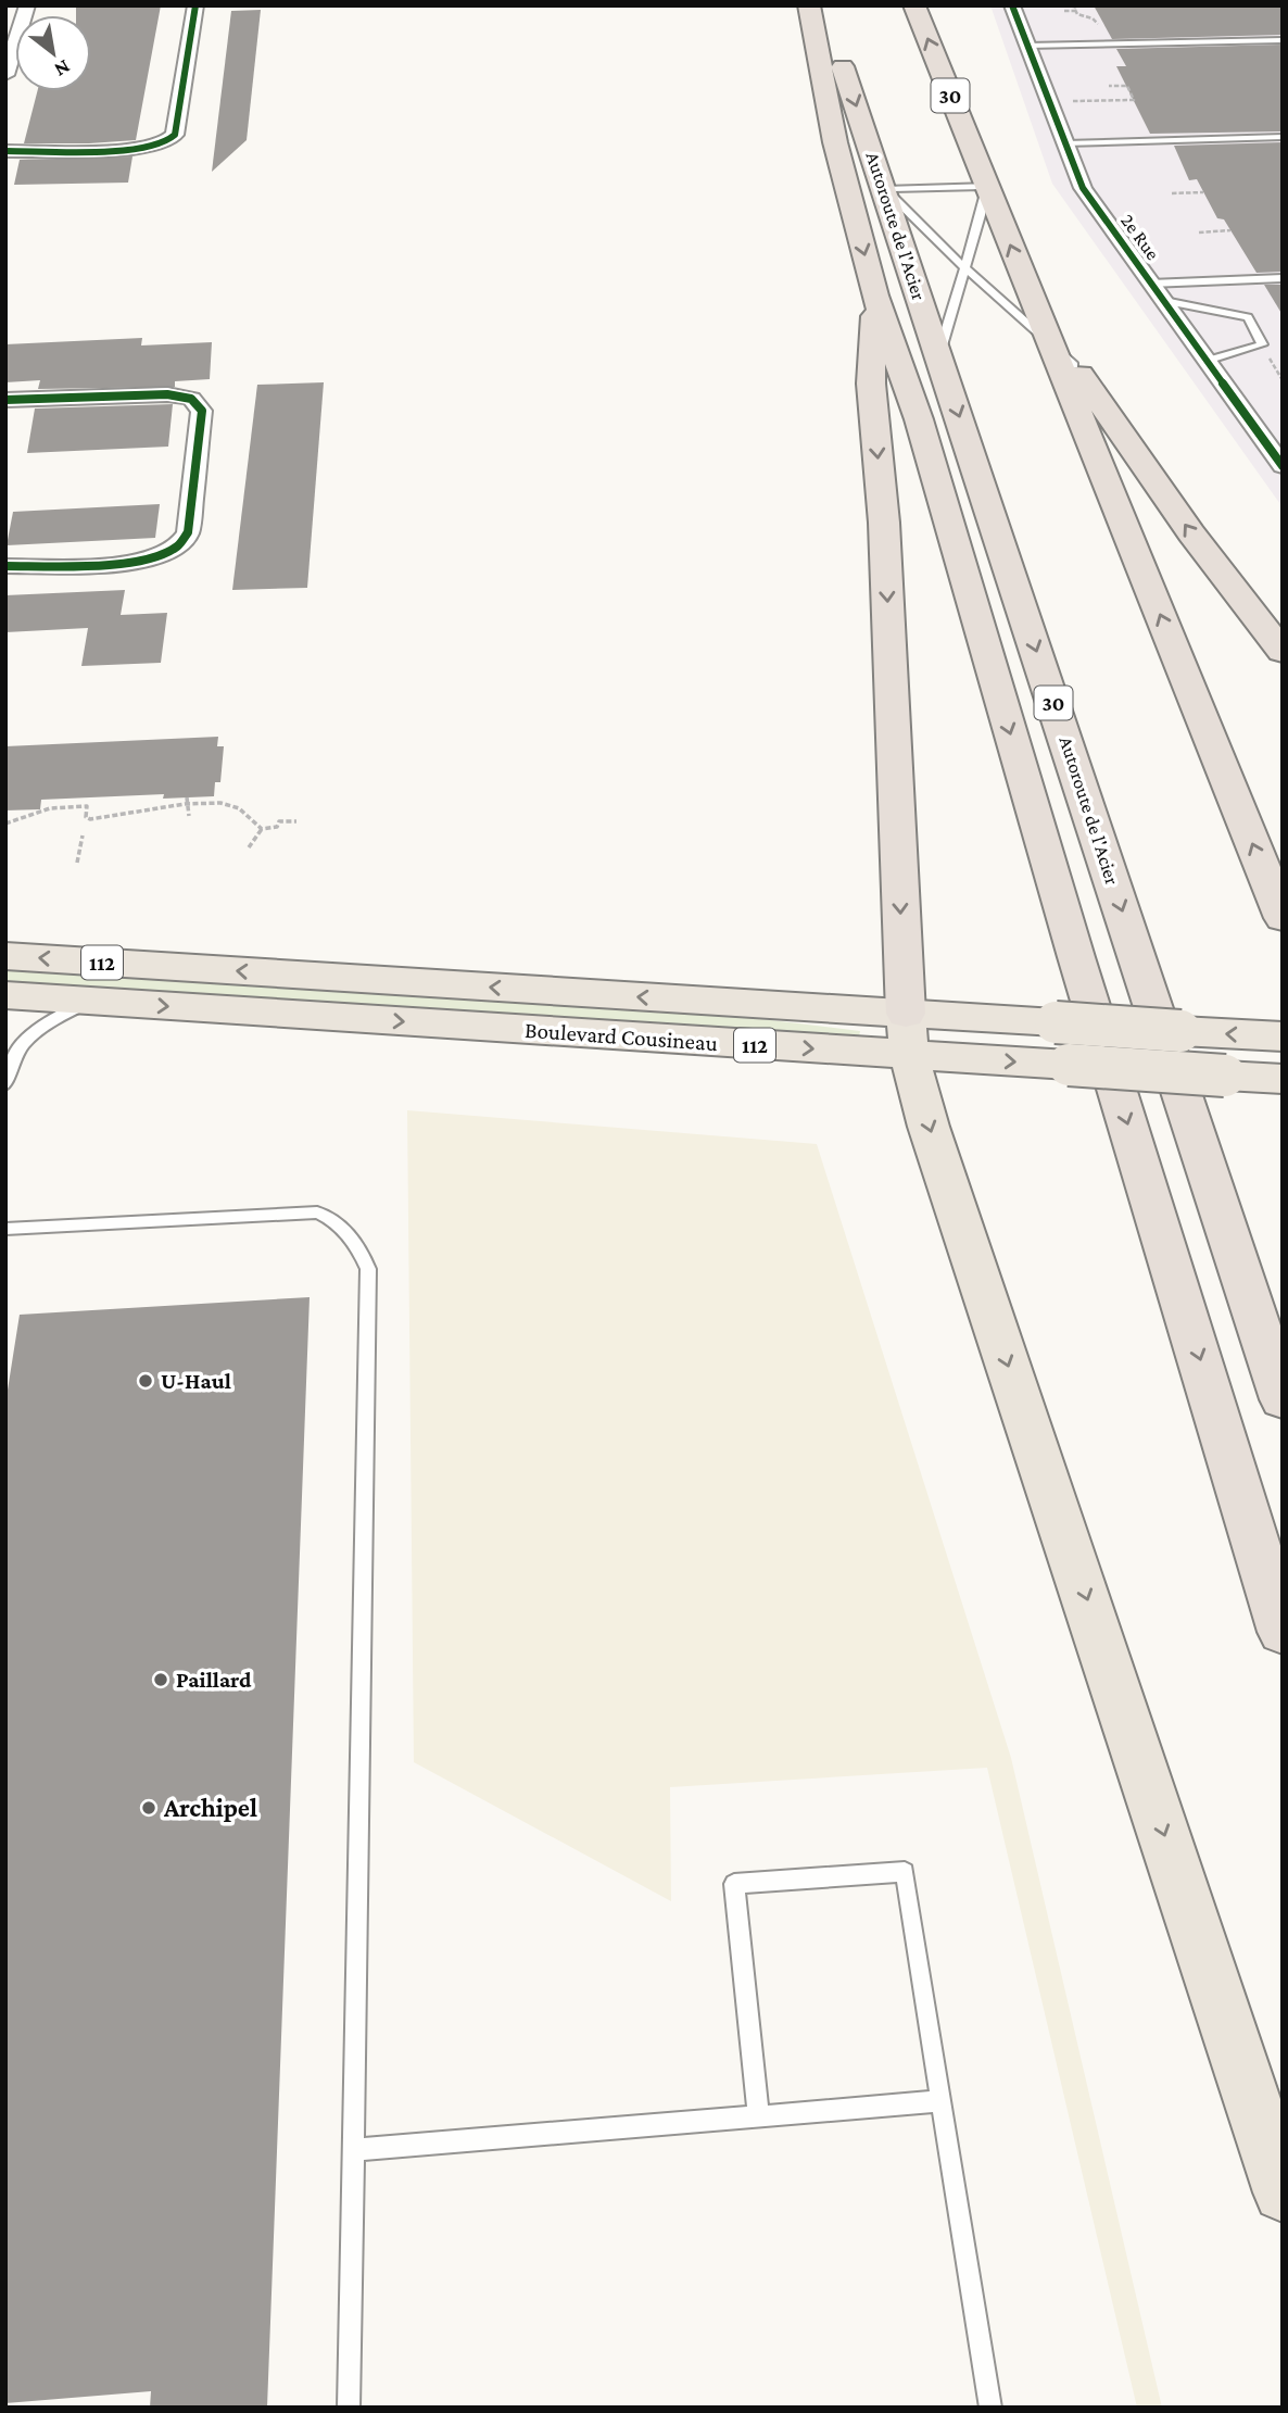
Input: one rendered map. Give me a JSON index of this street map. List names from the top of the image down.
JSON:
{
  "streets": {
    "highway": ["30", "Autoroute de l'Acier"],
    "main road": ["112", "Boulevard Cousineau"],
    "street": ["2e Rue"]
  },
  "places": ["U-Haul", "Paillard", "Archipel"],
  "north": "bottom right"
}
